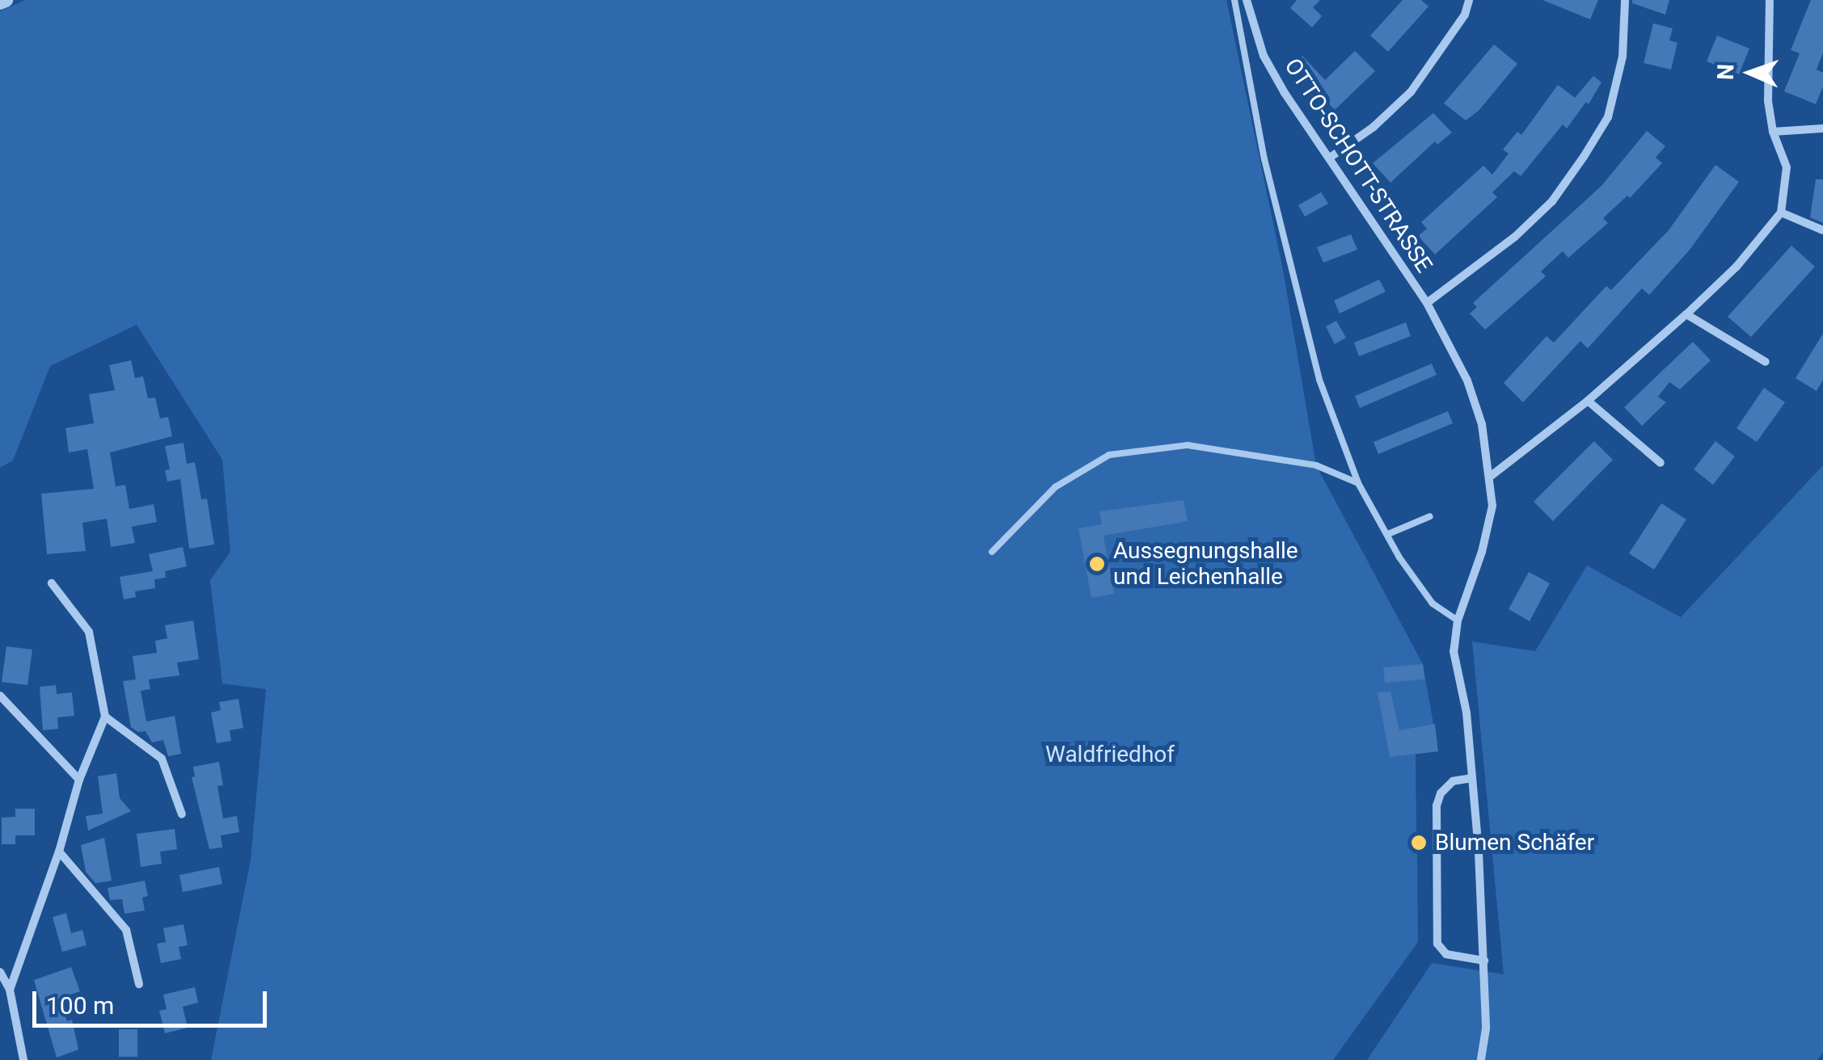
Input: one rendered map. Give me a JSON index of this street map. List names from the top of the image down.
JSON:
{
  "streets": {
    "street": ["OTTO-SCHOTT-STRASSE"]
  },
  "parks": ["Waldfriedhof"],
  "places": ["Aussegnungshalle und Leichenhalle", "Blumen Schäfer"],
  "scale_bar": "100 m",
  "north": "left"
}
